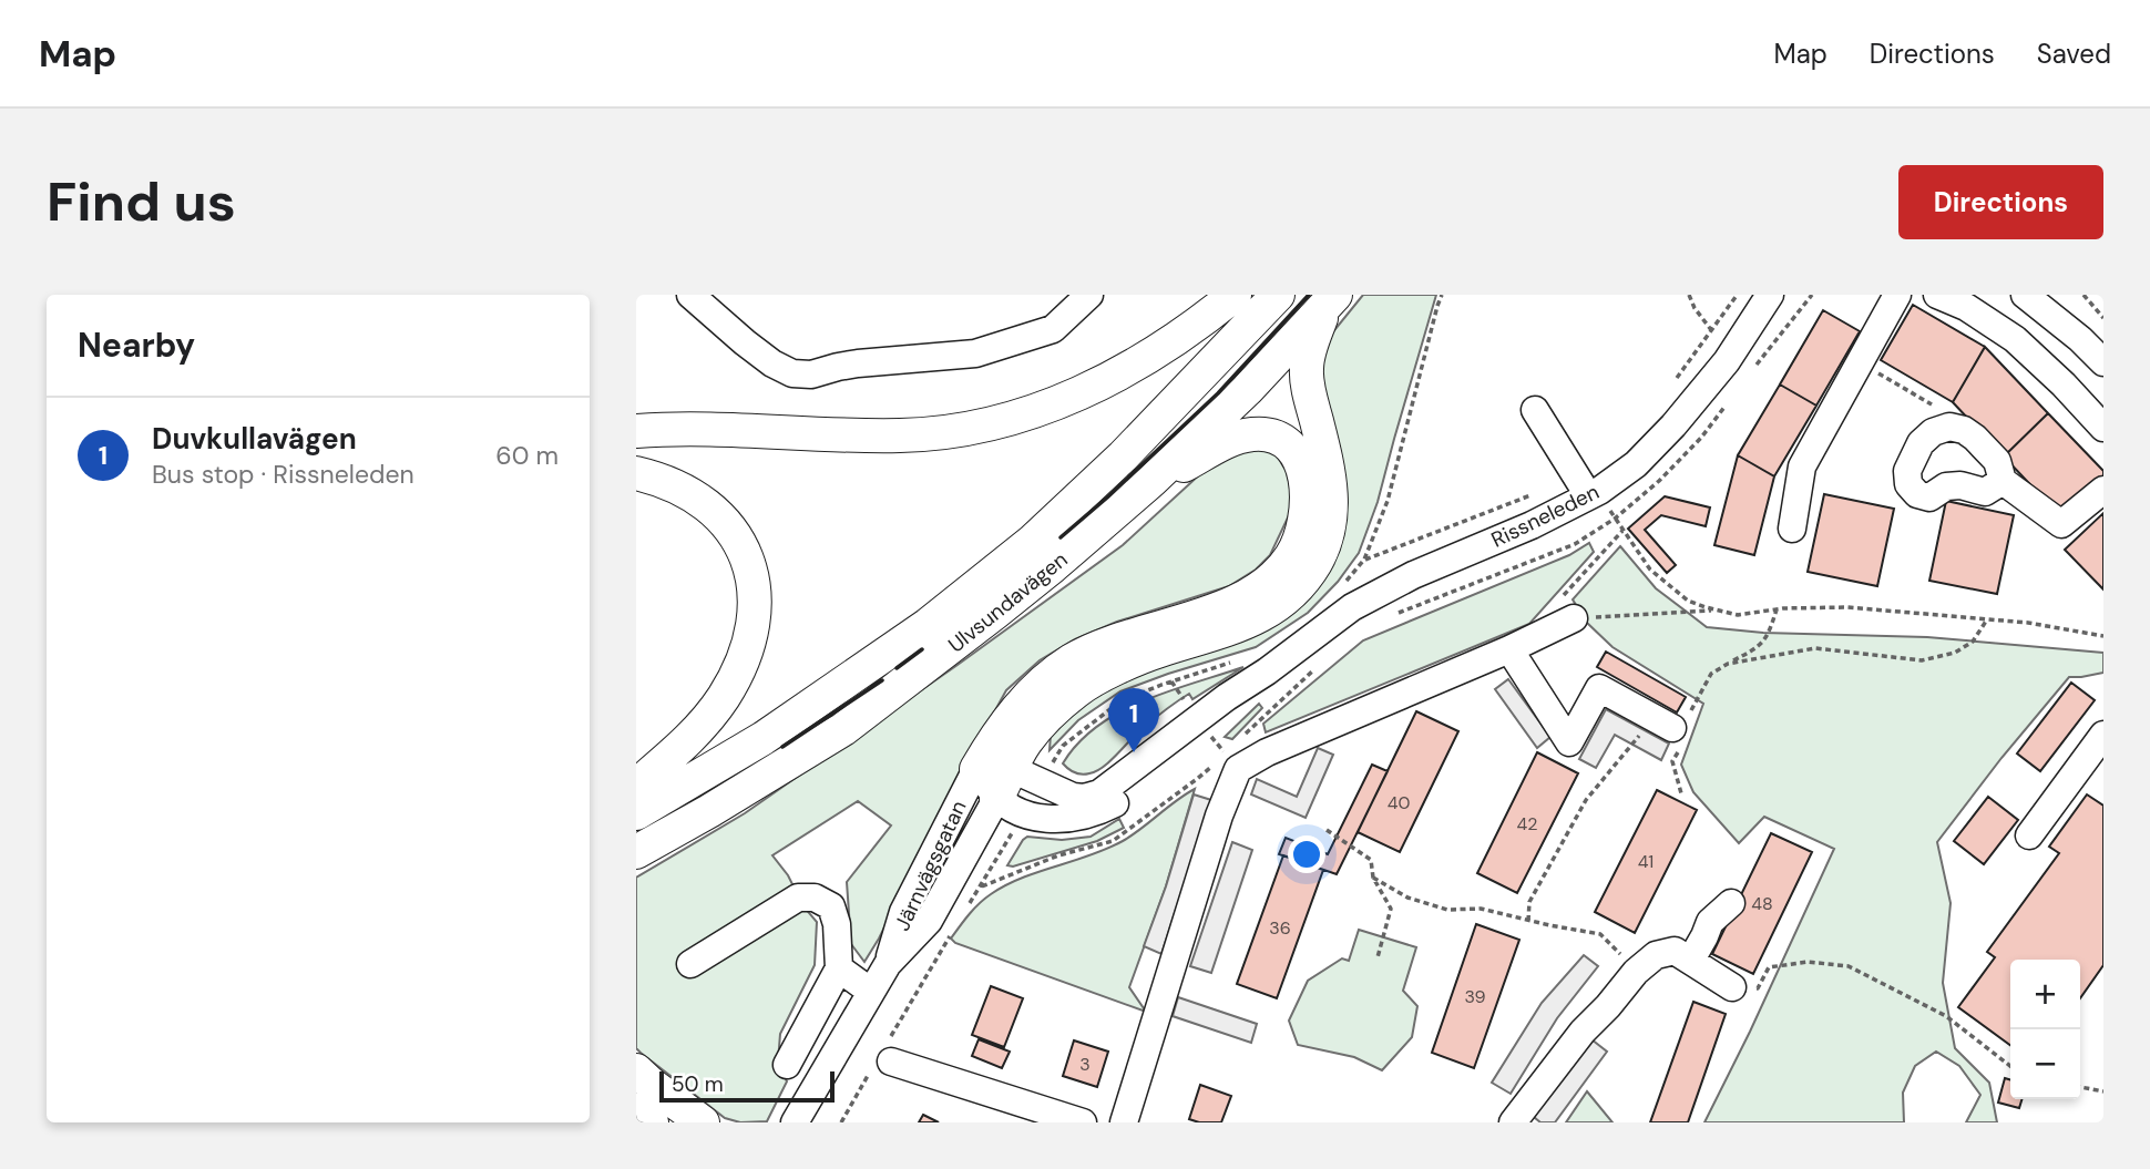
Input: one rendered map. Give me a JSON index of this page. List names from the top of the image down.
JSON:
{
  "streets": {
    "main road": ["Ulvsundavägen"],
    "street": ["Rissneleden", "Järnvägsgatan"]
  },
  "crossings": [
    ["Rissneleden", "Järnvägsgatan"]
  ],
  "house_numbers": [
    "40",
    "42",
    "41",
    "48",
    "36",
    "39",
    "3"
  ],
  "scale_bar": "50 m",
  "page": {
    "header": "Map",
    "nav": ["Map", "Directions", "Saved"],
    "buttons": "Directions",
    "title": "Find us",
    "heading": "Nearby",
    "list": [
      {
        "mark": "1",
        "name": "Duvkullavägen",
        "note": "Bus stop · Rissneleden",
        "value": "60 m"
      }
    ],
    "pins": "1",
    "map_buttons": ["+", "−"],
    "scale": "50 m"
  }
}
